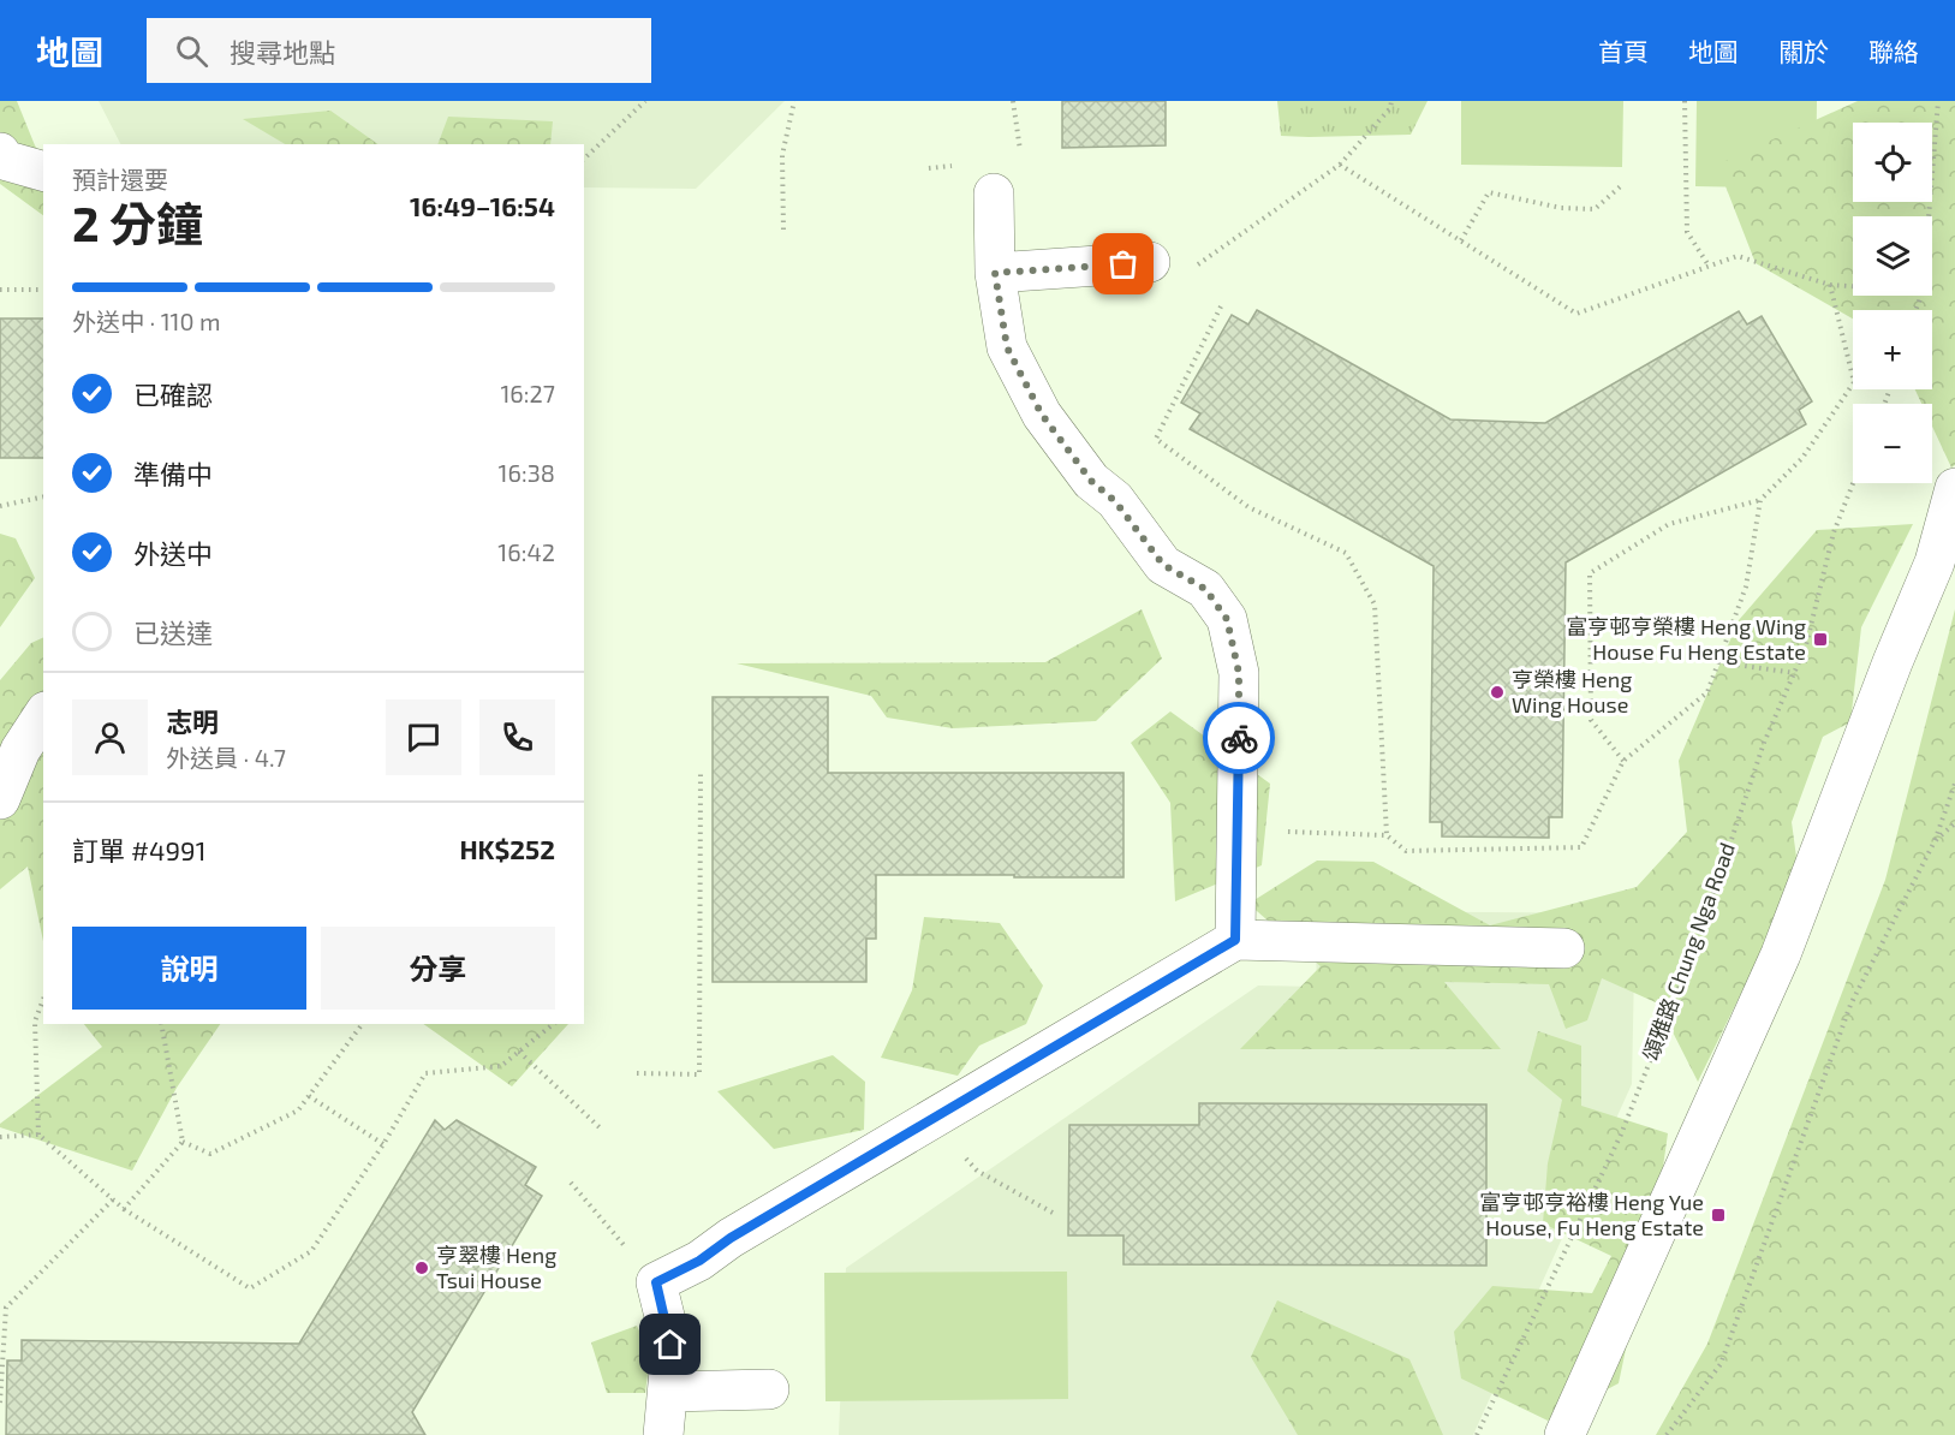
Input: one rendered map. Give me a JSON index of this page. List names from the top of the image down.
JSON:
{
  "streets": {
    "path": ["頌雅路 Chung Nga Road"]
  },
  "places": {
    "transit": ["富亨邨亨榮樓 Heng Wing House Fu Heng Estate", "富亨邨亨裕樓 Heng Yue House, Fu Heng Estate"],
    "other": ["亨榮樓 Heng Wing House", "亨翠樓 Heng Tsui House"]
  },
  "page": {
    "header": "地圖",
    "search": "搜尋地點",
    "nav": [
      "首頁",
      "地圖",
      "關於",
      "聯絡"
    ],
    "map_buttons": ["+", "−"],
    "heading": ["2 分鐘", "預計還要", "16:49–16:54"],
    "panel": [
      "志明",
      "外送員 · 4.7",
      "訂單 #4991",
      "HK$252"
    ],
    "bar": "外送中 · 110 m",
    "list": [
      ["已確認", "16:27"],
      ["準備中", "16:38"],
      ["外送中", "16:42"],
      "已送達"
    ],
    "buttons": ["說明", "分享"]
  }
}
